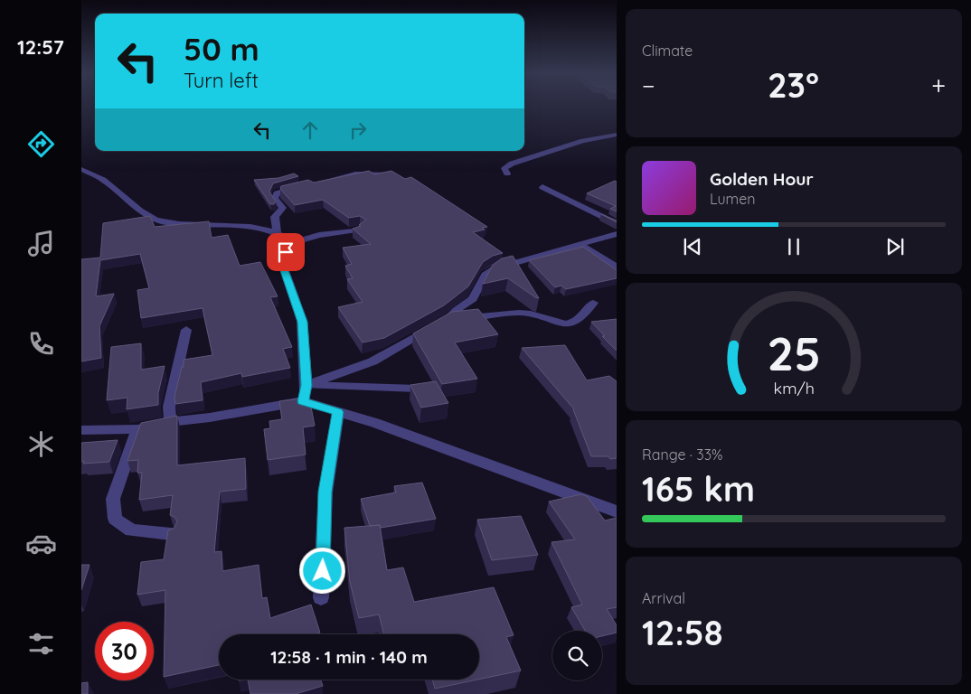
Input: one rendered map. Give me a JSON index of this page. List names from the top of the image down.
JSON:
{
  "page": {
    "tabs": "12:57",
    "tile": [
      "Climate",
      ["Range · 33%", "165 km"],
      ["Arrival", "12:58"]
    ],
    "turn": ["50 m", "Turn left"],
    "heat": ["−", "23°", "+"],
    "song": ["Golden Hour", "Lumen"],
    "limit": "30",
    "trip": "12:58 · 1 min · 140 m",
    "gauge": ["25", "km/h"]
  }
}
